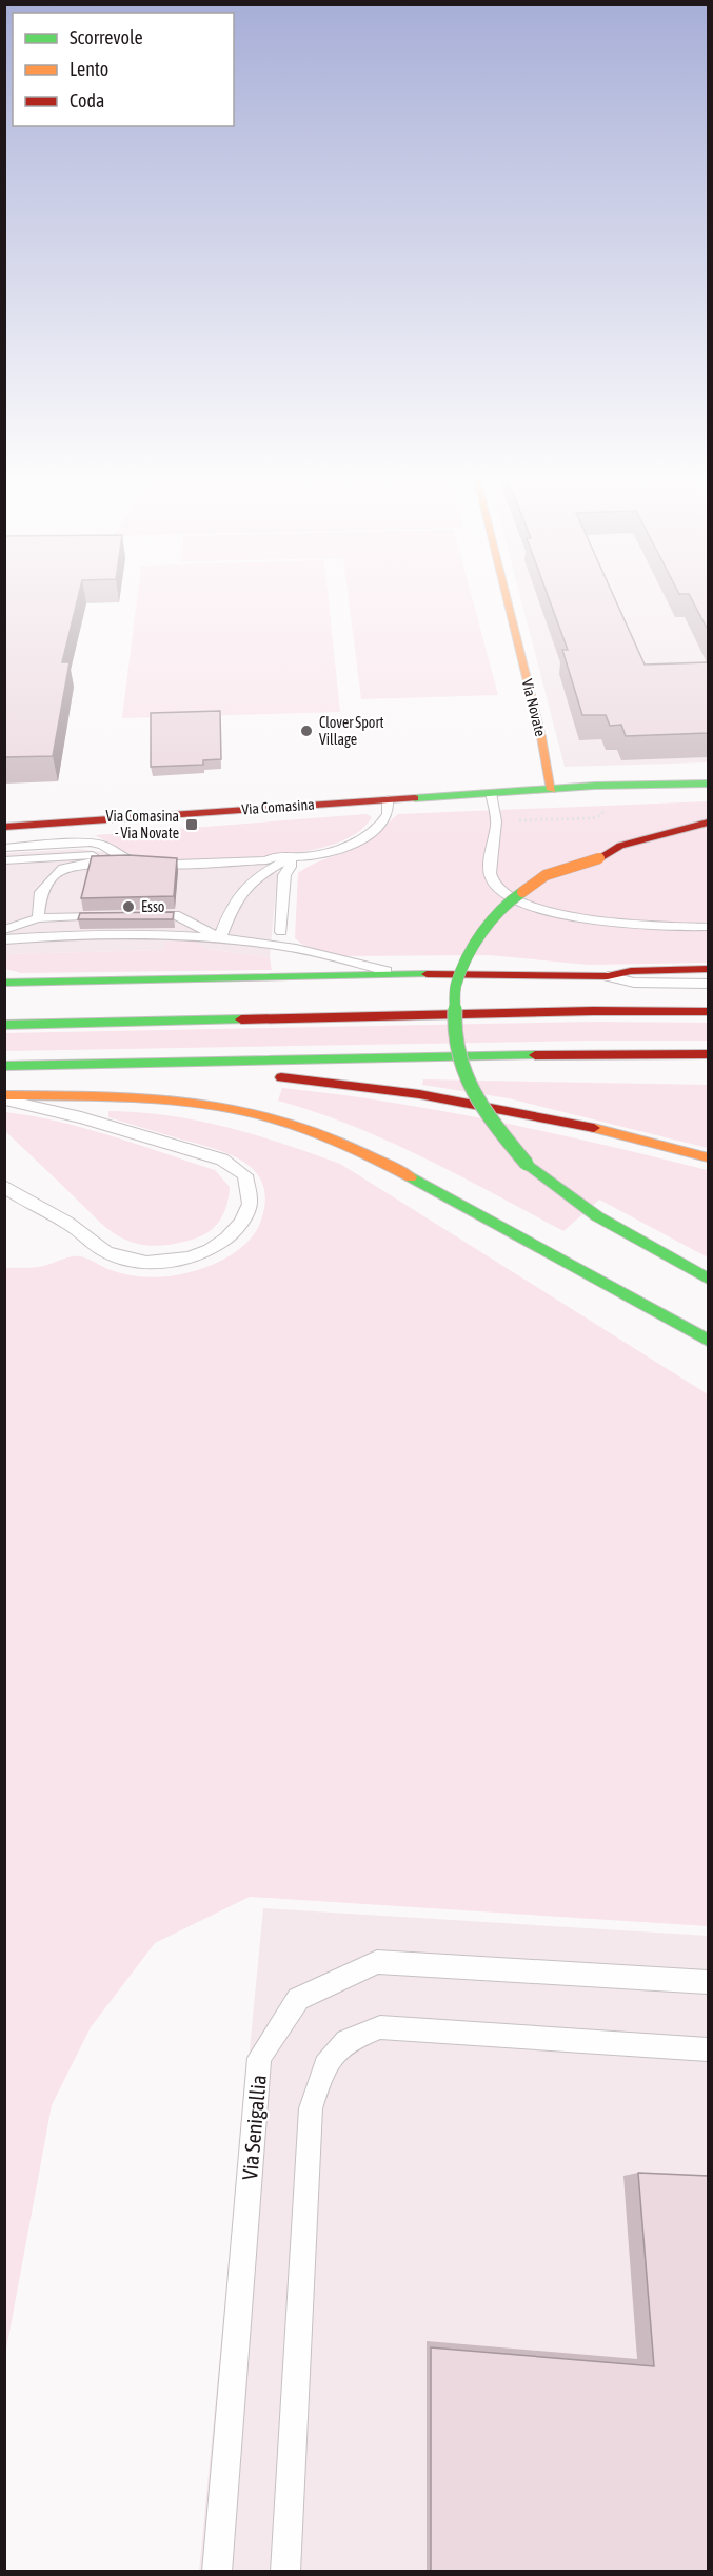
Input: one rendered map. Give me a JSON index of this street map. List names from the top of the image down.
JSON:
{
  "streets": {
    "main road": ["Via Novate", "Via Comasina"],
    "lane": ["Via Senigallia"]
  },
  "crossings": [
    ["Via Novate", "Via Comasina"]
  ],
  "places": {
    "other": ["Clover Sport Village", "Esso"],
    "transit": ["Via Comasina - Via Novate"]
  },
  "legend": ["Scorrevole", "Lento", "Coda"]
}
